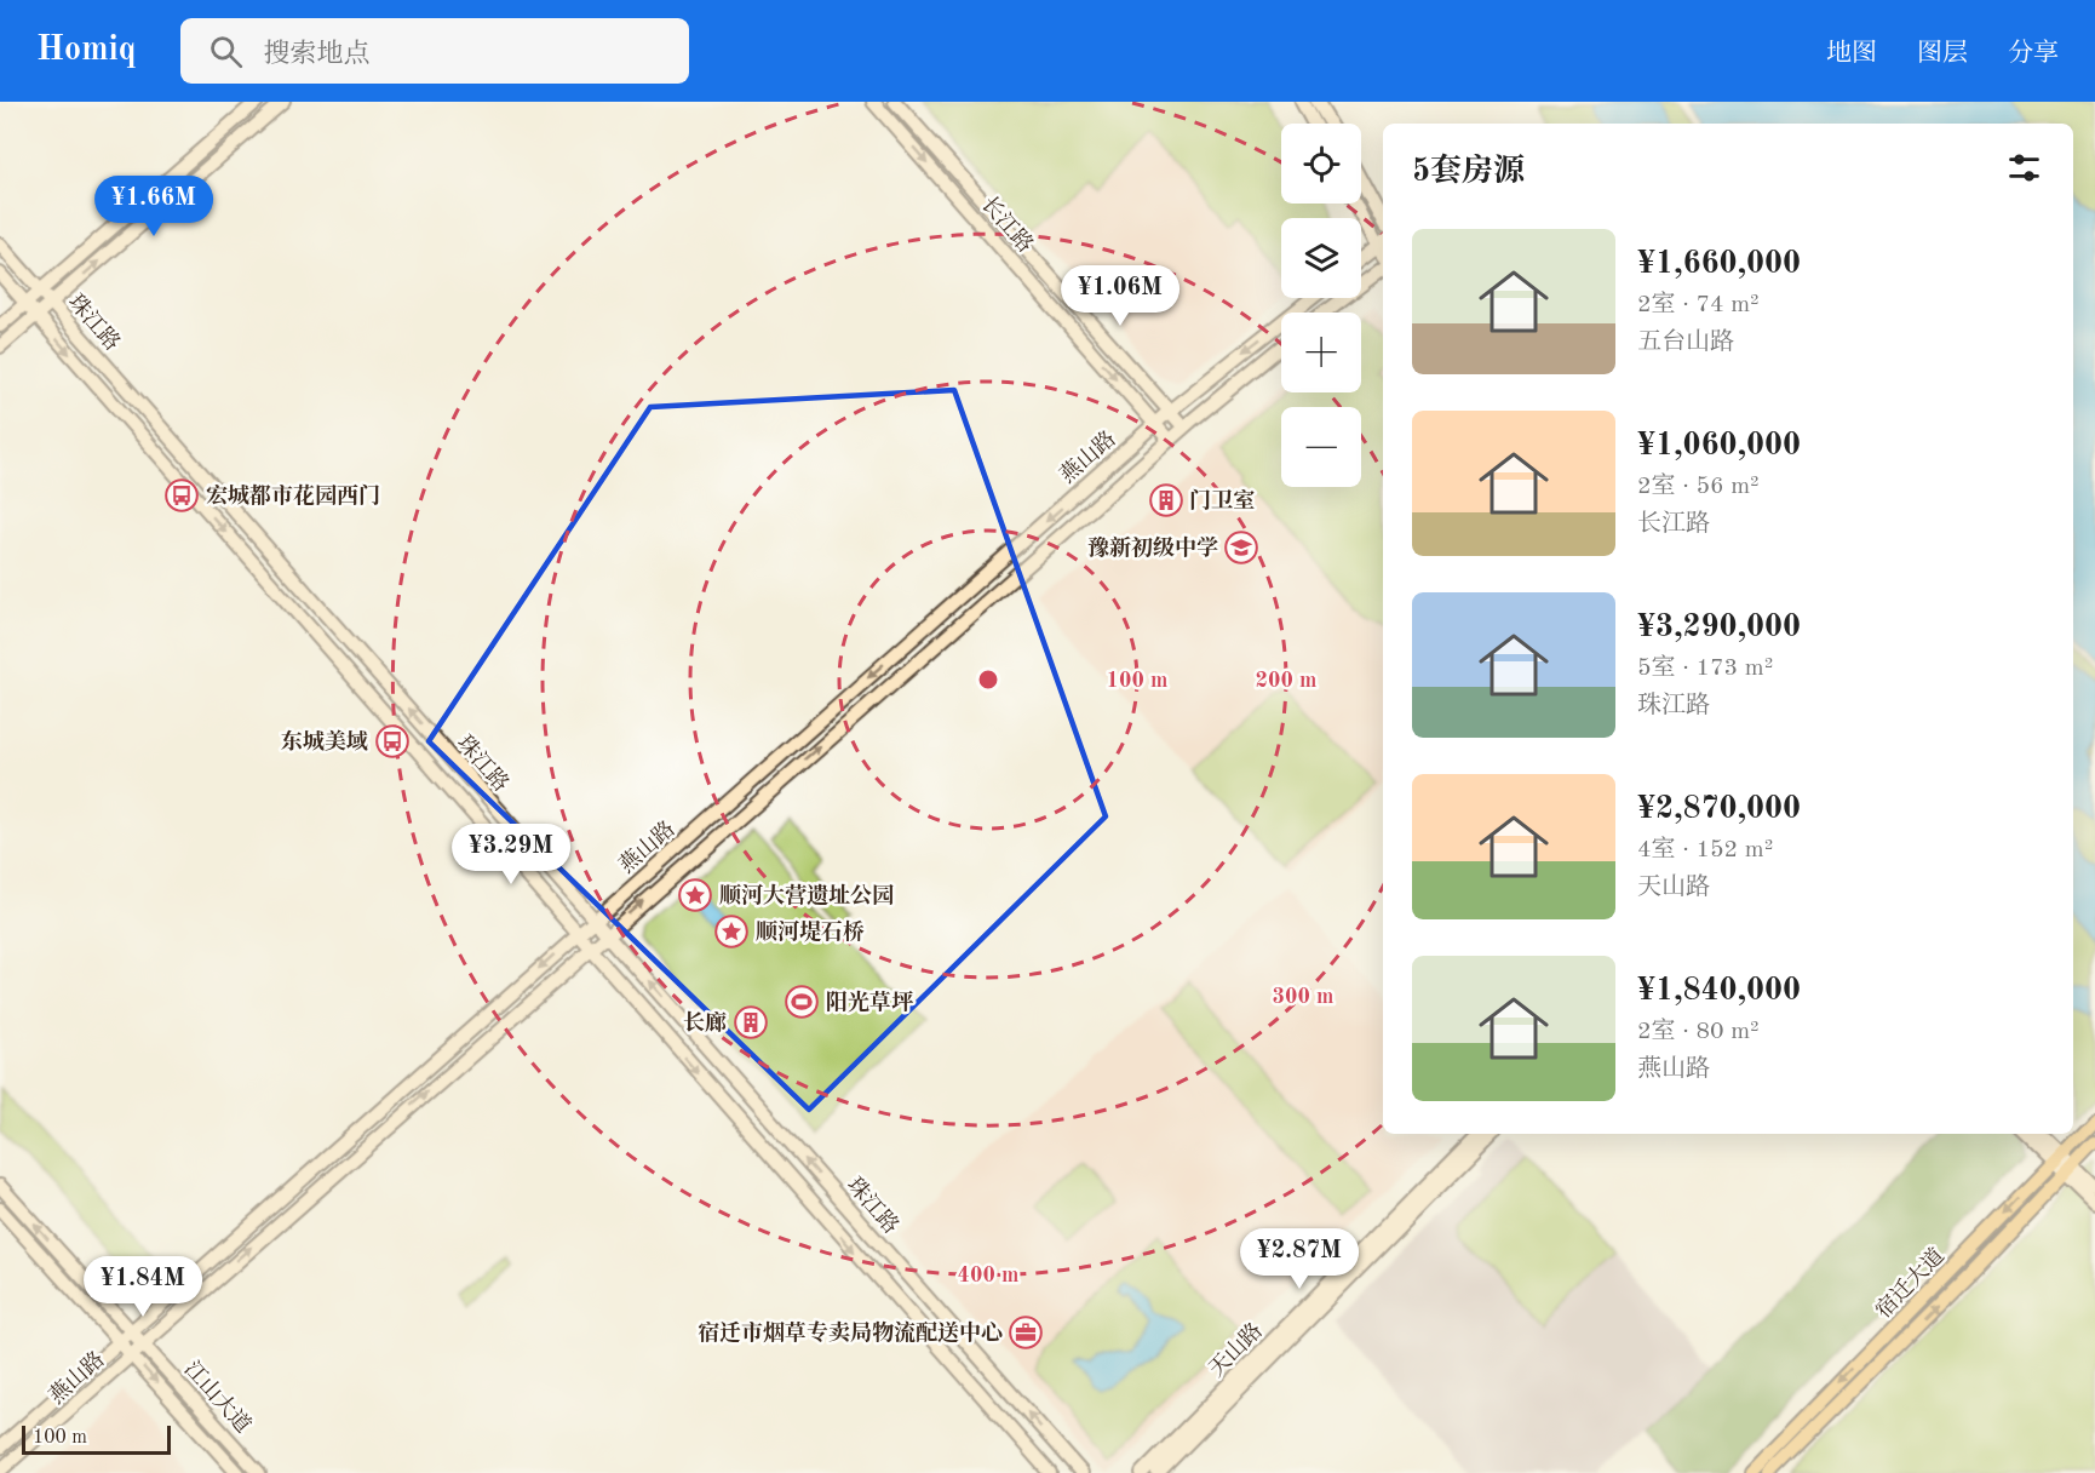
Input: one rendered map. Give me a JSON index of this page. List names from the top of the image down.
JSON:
{
  "streets": {
    "main road": ["宿迁大道"],
    "street": [
      "长江路",
      "珠江路",
      "燕山路",
      "天山路",
      "江山大道"
    ]
  },
  "crossings": [
    ["长江路", "燕山路"],
    ["珠江路", "燕山路"],
    ["燕山路", "江山大道"]
  ],
  "places": {
    "bus stop": ["宏城都市花园西门", "东城美域"],
    "building": ["门卫室", "长廊"],
    "school or university": ["豫新初级中学"],
    "place": ["顺河大营遗址公园", "顺河堤石桥"],
    "sports": ["阳光草坪"],
    "office": ["宿迁市烟草专卖局物流配送中心"]
  },
  "scale_bar": "100 m",
  "page": {
    "header": "Homiq",
    "search": "搜索地点",
    "nav": ["地图", "图层", "分享"],
    "map_buttons": ["+", "−"],
    "heading": "5套房源",
    "price": [
      "¥1.66M",
      "¥1.06M",
      "¥3.29M",
      "¥2.87M",
      "¥1.84M"
    ],
    "list": [
      {
        "name": "¥1,660,000",
        "note": "2室 · 74 m² · 五台山路"
      },
      {
        "name": "¥1,060,000",
        "note": "2室 · 56 m² · 长江路"
      },
      {
        "name": "¥3,290,000",
        "note": "5室 · 173 m² · 珠江路"
      },
      {
        "name": "¥2,870,000",
        "note": "4室 · 152 m² · 天山路"
      },
      {
        "name": "¥1,840,000",
        "note": "2室 · 80 m² · 燕山路"
      }
    ],
    "scale": "100 m"
  },
  "rings": [
    "100 m",
    "200 m",
    "300 m",
    "400 m"
  ]
}
